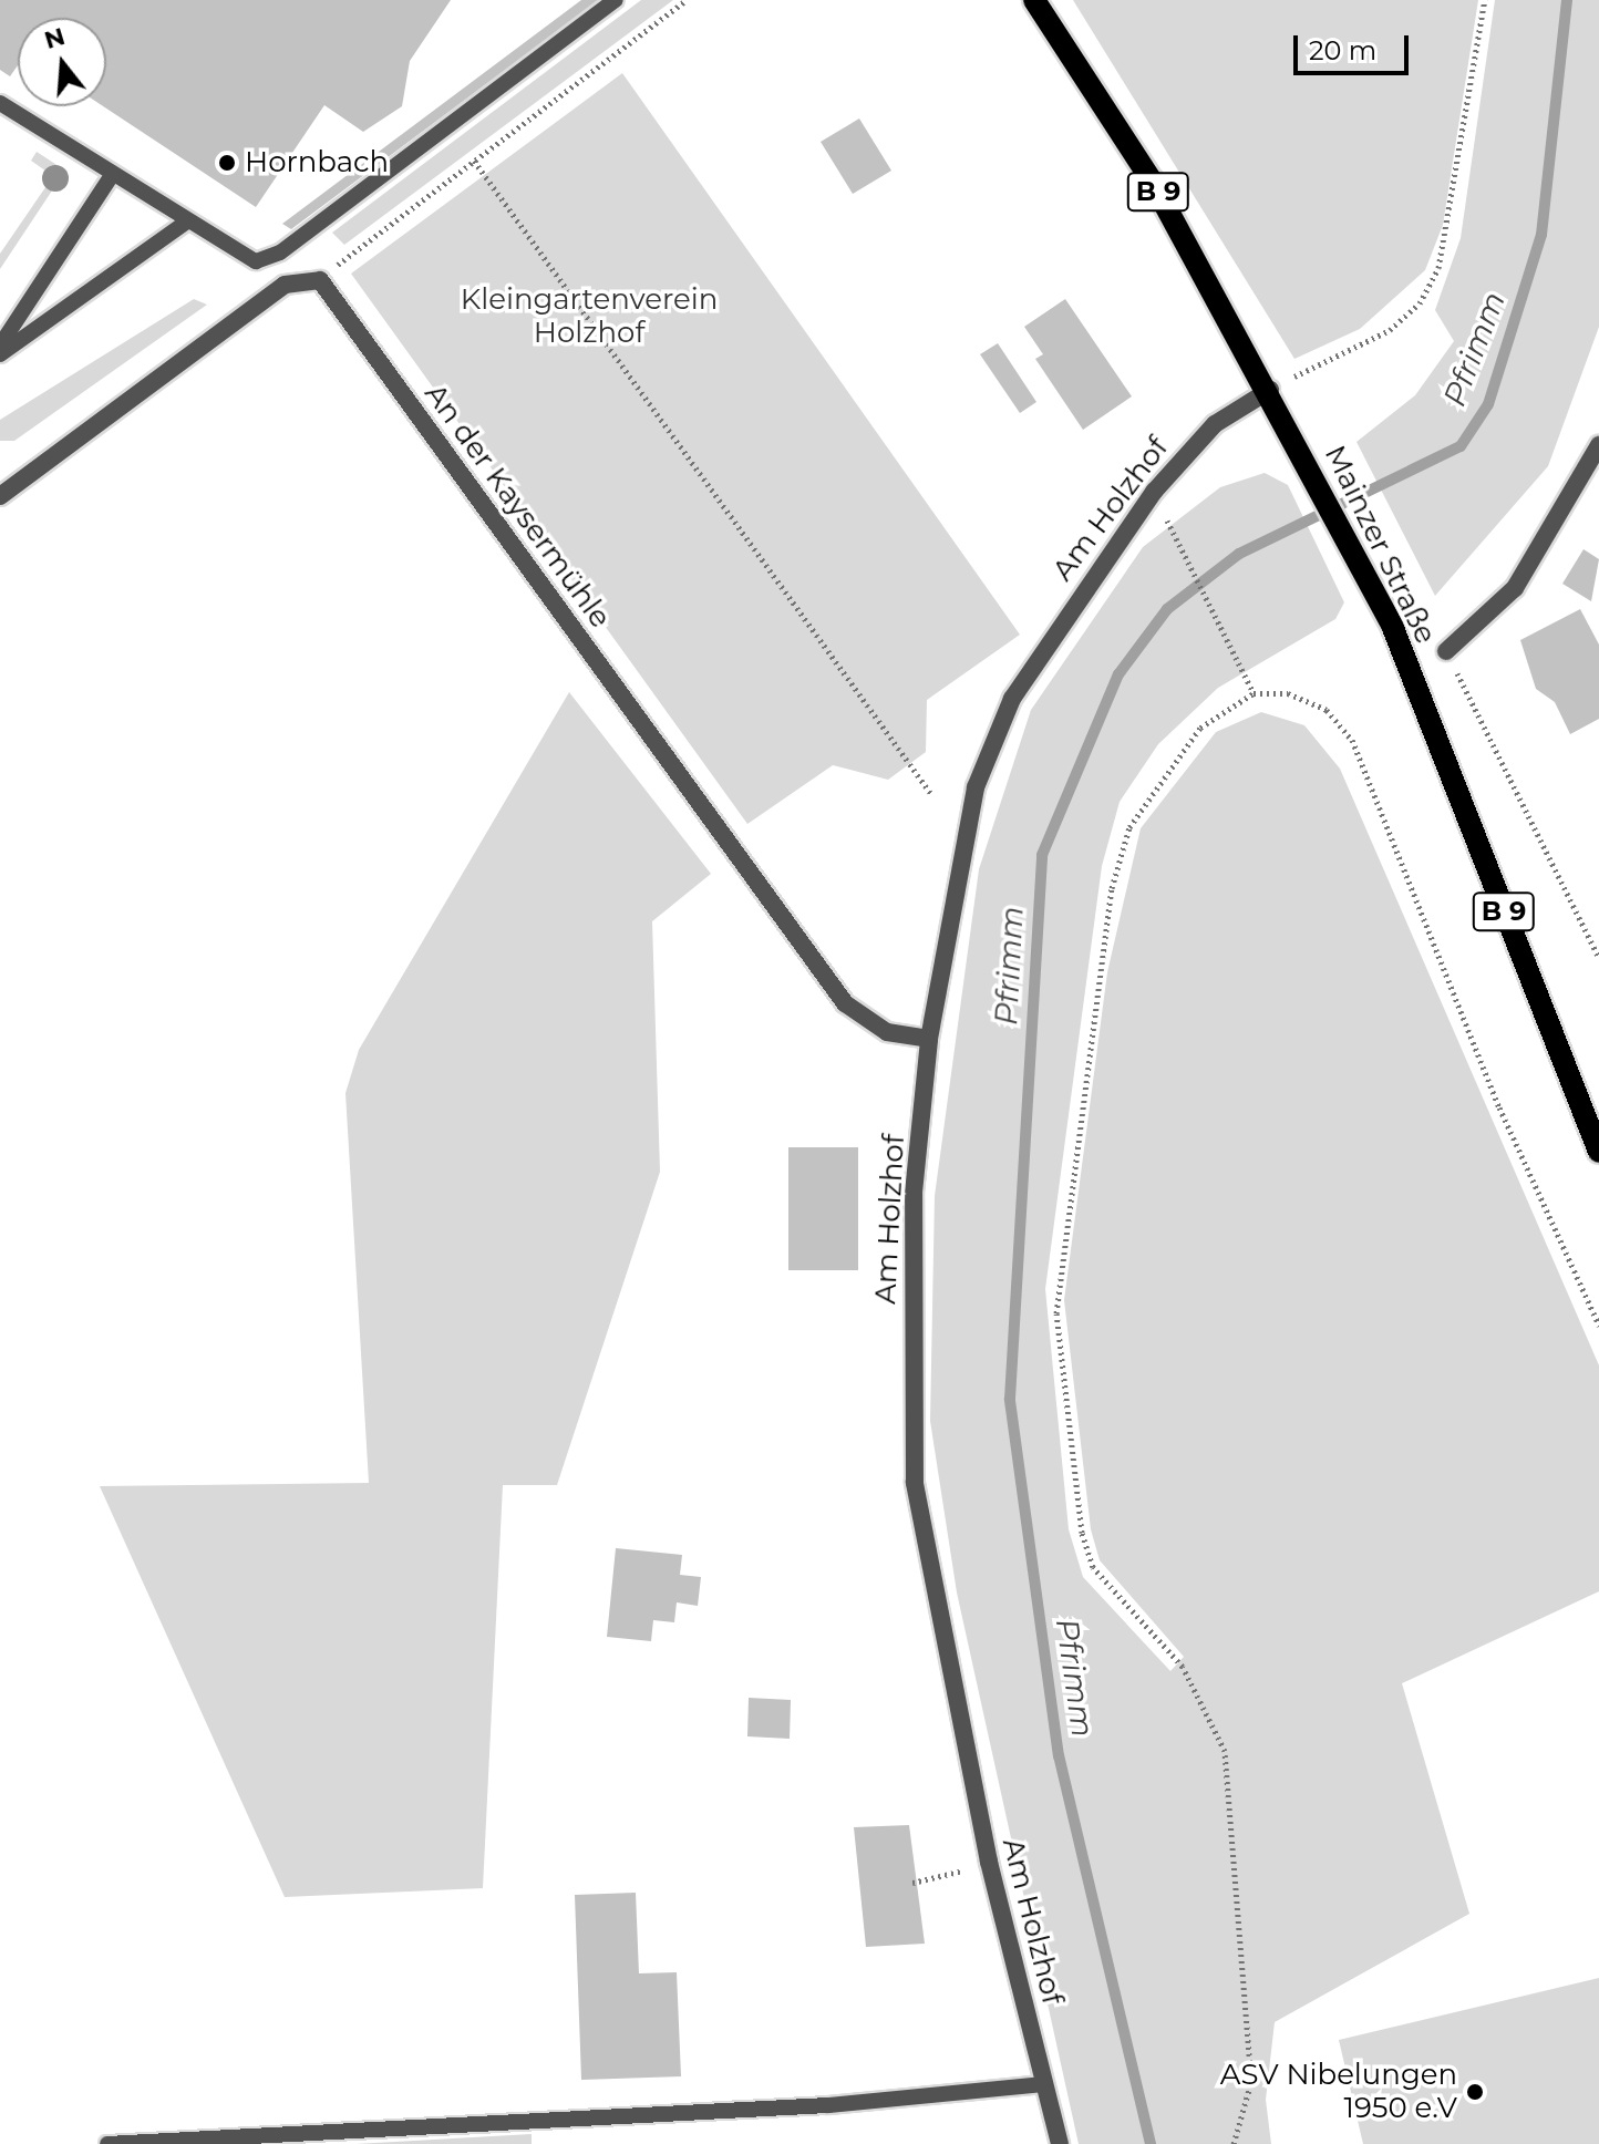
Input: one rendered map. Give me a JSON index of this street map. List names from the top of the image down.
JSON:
{
  "streets": {
    "main road": ["B 9", "Mainzer Straße"],
    "street": ["An der Kaysermühle", "Am Holzhof"]
  },
  "crossings": [
    ["An der Kaysermühle", "Am Holzhof"],
    ["Am Holzhof", "Mainzer Straße"]
  ],
  "water": ["Pfrimm"],
  "parks": ["Kleingartenverein Holzhof"],
  "places": ["Hornbach", "ASV Nibelungen 1950 e.V"],
  "scale_bar": "20 m",
  "north": "top"
}
